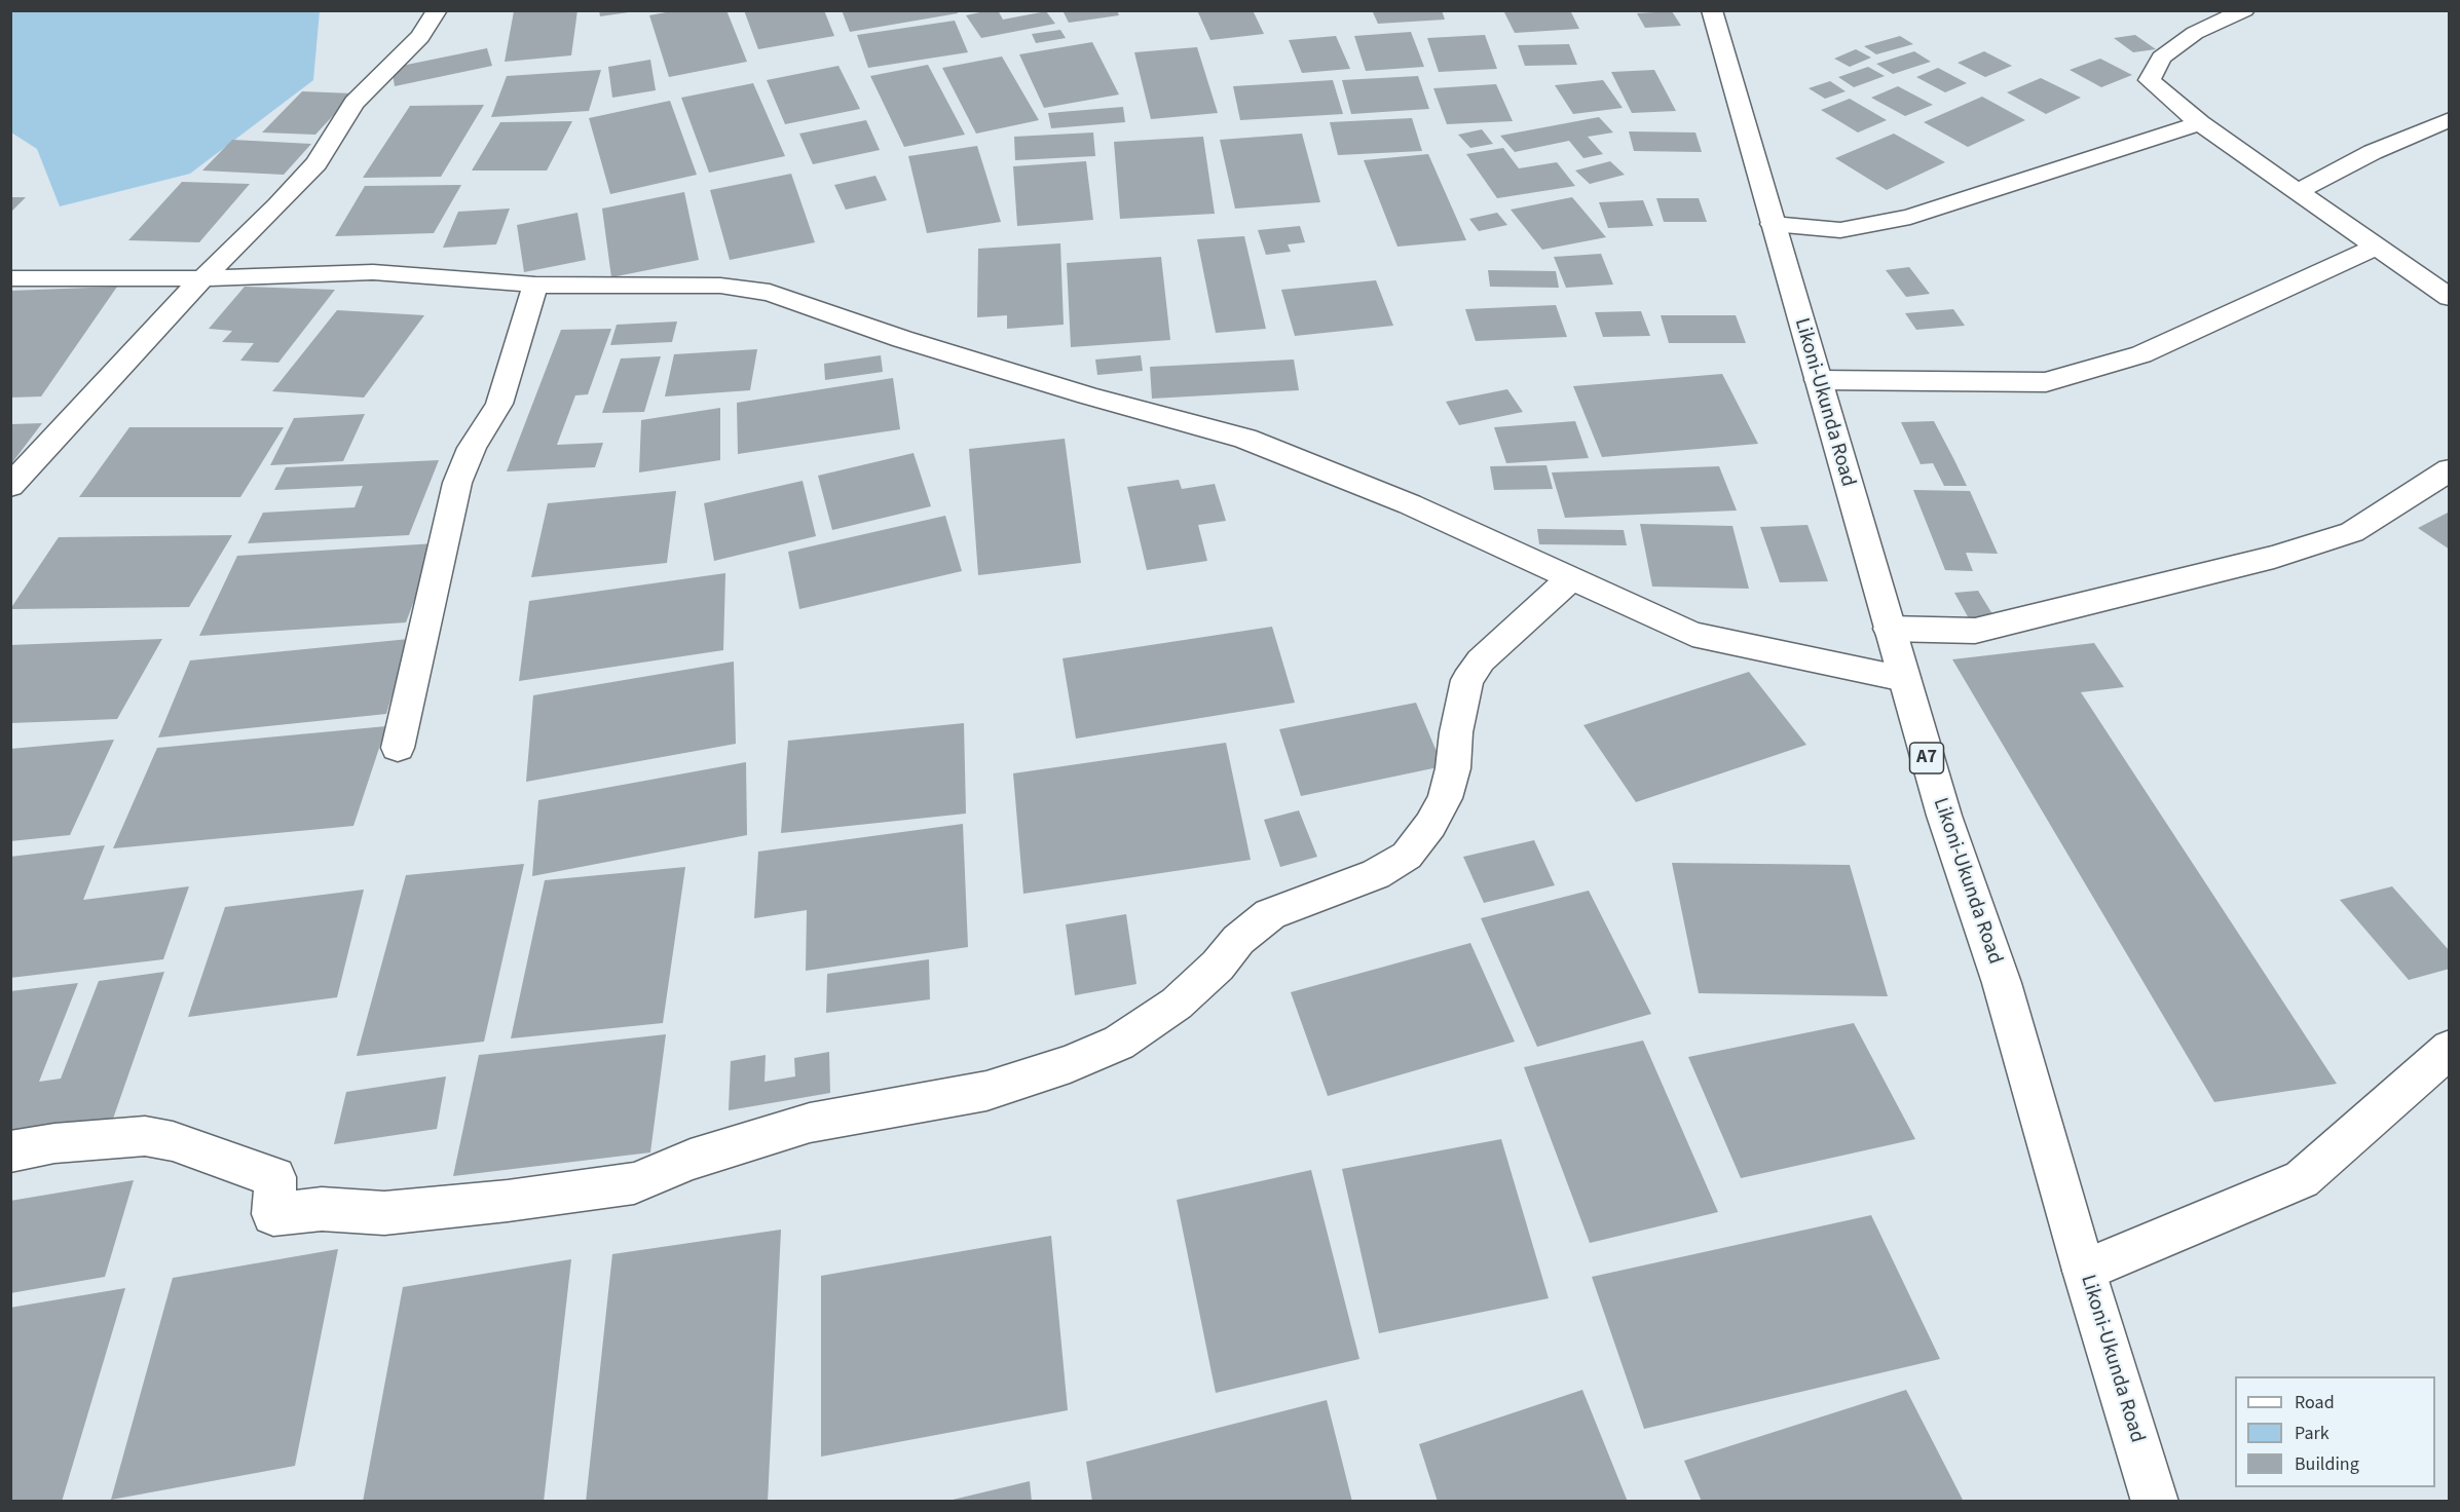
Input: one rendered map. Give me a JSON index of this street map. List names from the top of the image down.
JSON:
{
  "streets": {
    "main road": ["Likoni-Ukunda Road", "A7"]
  },
  "legend": ["Road", "Park", "Building"]
}
